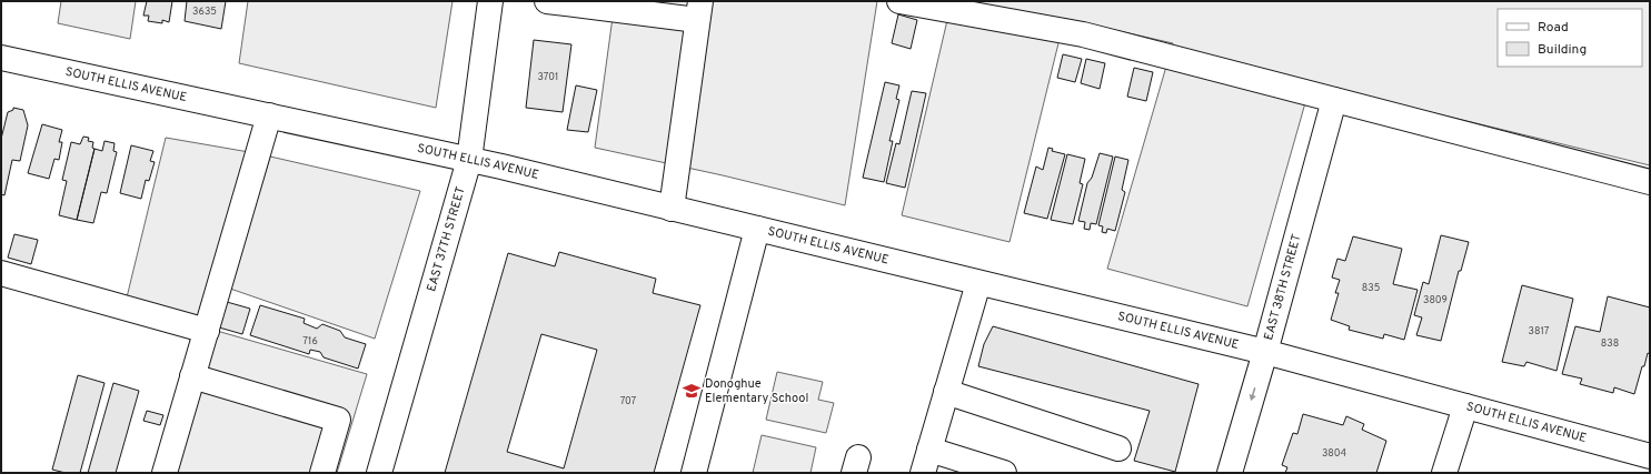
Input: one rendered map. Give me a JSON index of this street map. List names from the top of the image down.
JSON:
{
  "streets": {
    "street": ["SOUTH ELLIS AVENUE", "EAST 37TH STREET", "EAST 38TH STREET"]
  },
  "crossings": [
    ["SOUTH ELLIS AVENUE", "EAST 37TH STREET"],
    ["SOUTH ELLIS AVENUE", "EAST 38TH STREET"]
  ],
  "places": {
    "school or university": ["Donoghue Elementary School"]
  },
  "house_numbers": [
    "3635",
    "3701",
    "835",
    "3809",
    "3817",
    "716",
    "838",
    "707",
    "3804"
  ],
  "legend": ["Road", "Building"]
}
